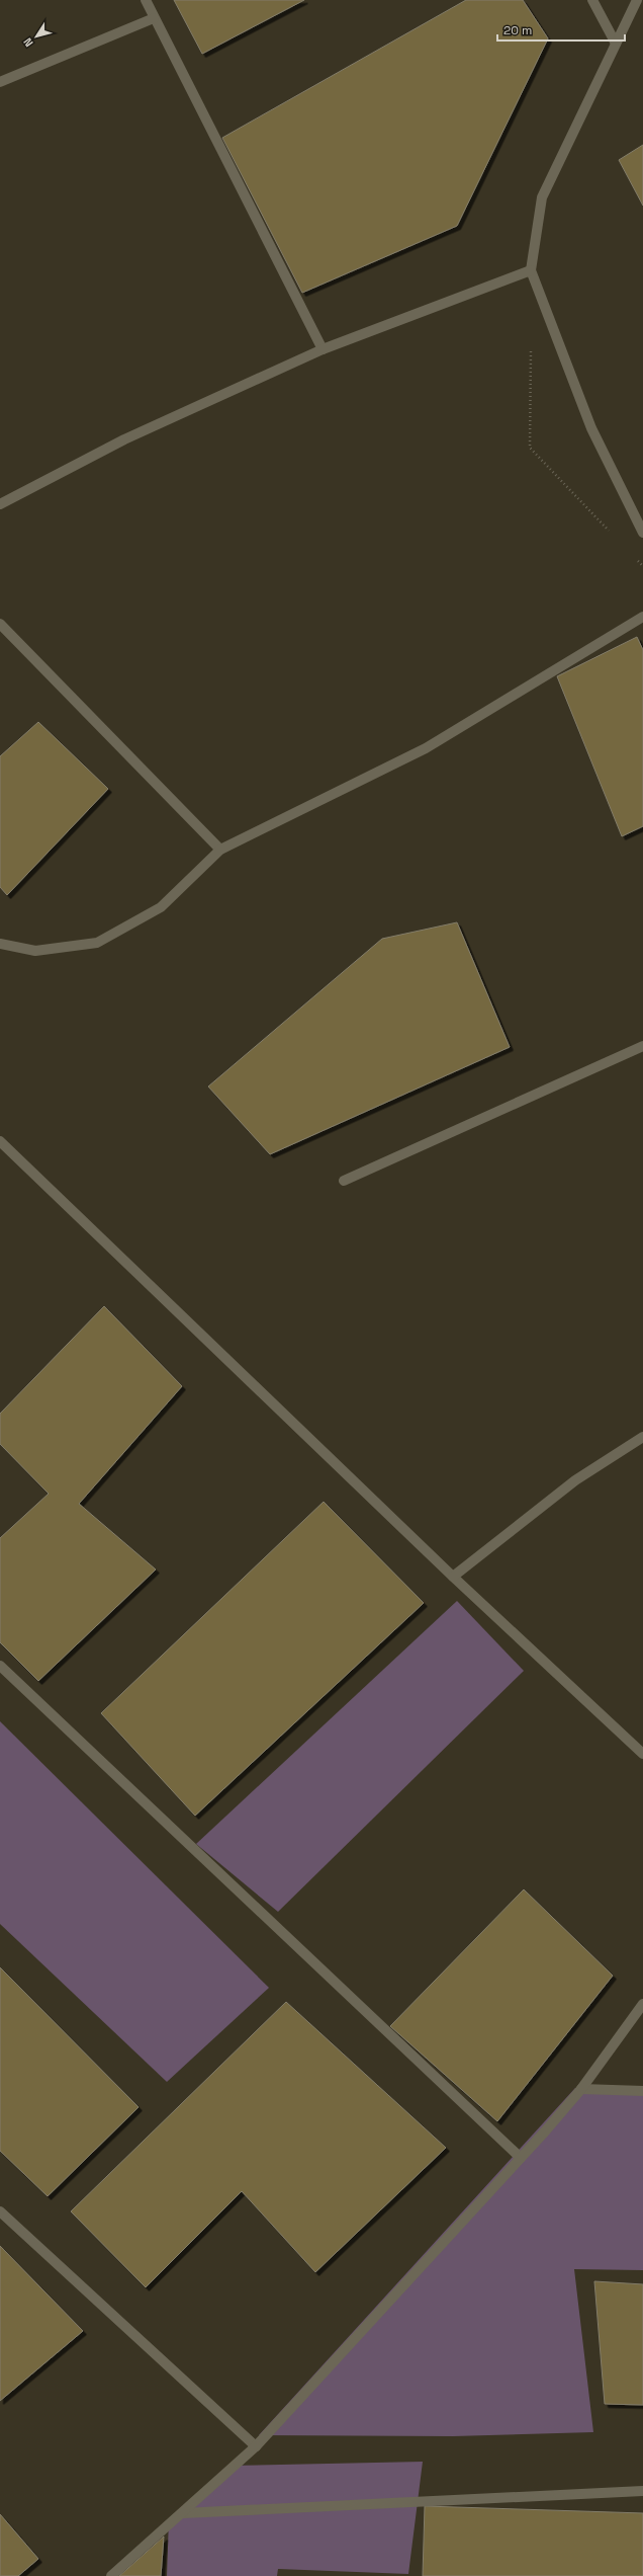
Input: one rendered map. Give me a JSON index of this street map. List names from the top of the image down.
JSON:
{
  "scale_bar": "20 m",
  "north": "bottom left"
}
